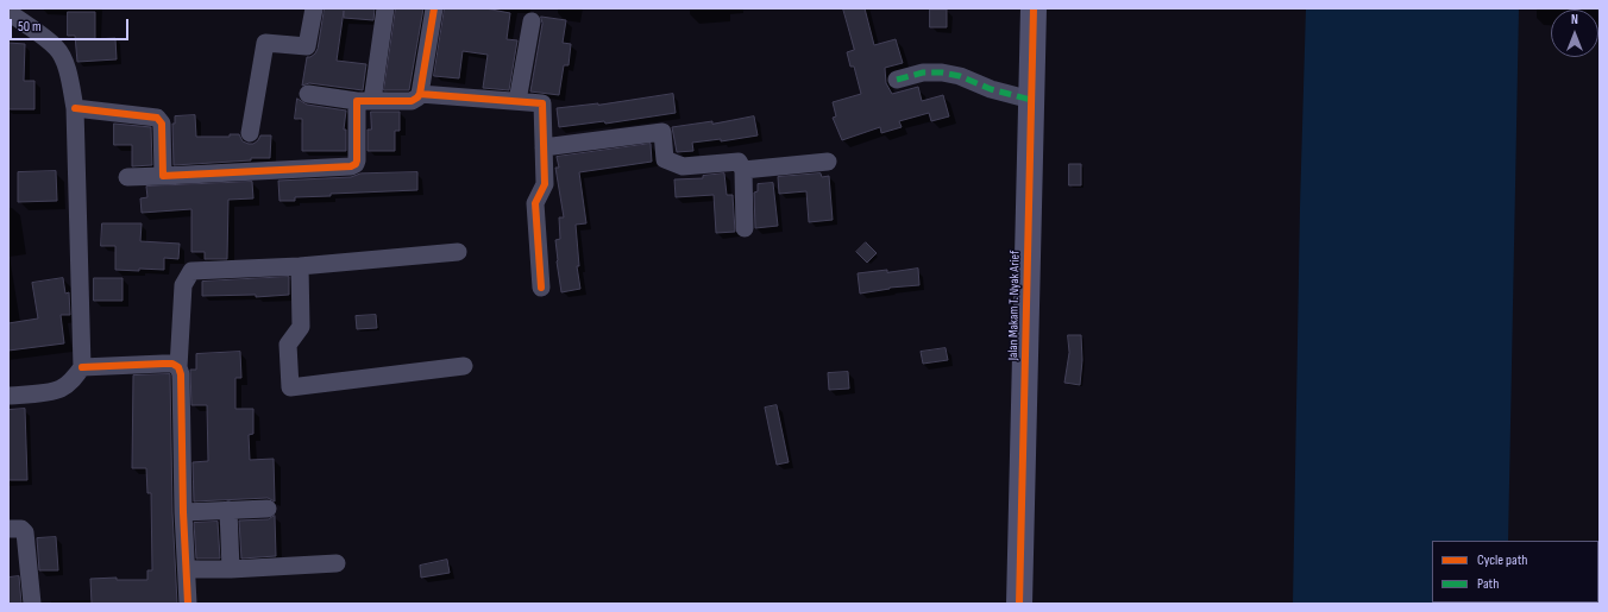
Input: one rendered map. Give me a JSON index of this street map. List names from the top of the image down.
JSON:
{
  "streets": {
    "street": ["Jalan Makam T. Nyak Arief"]
  },
  "legend": ["Cycle path", "Path"],
  "scale_bar": "50 m",
  "north": "top"
}
